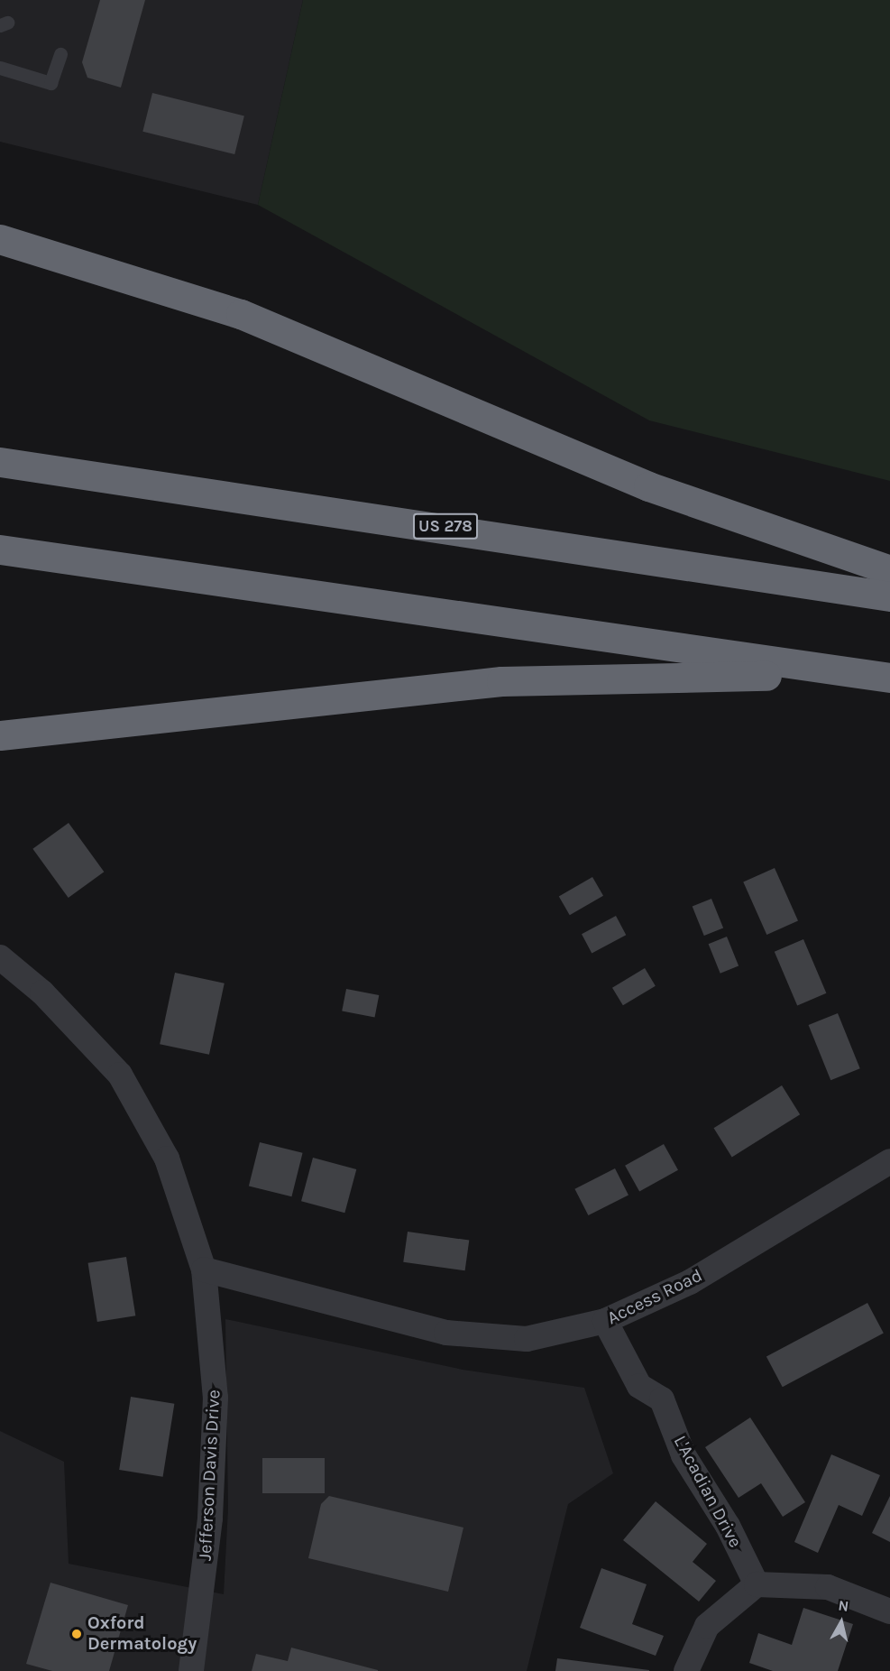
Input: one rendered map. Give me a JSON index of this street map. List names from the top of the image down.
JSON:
{
  "streets": {
    "highway": ["US 278"],
    "street": ["Access Road", "Jefferson Davis Drive", "L'Acadian Drive"]
  },
  "crossings": [
    ["Access Road", "Jefferson Davis Drive"],
    ["Access Road", "L'Acadian Drive"]
  ],
  "places": ["Oxford Dermatology"],
  "north": "top"
}
